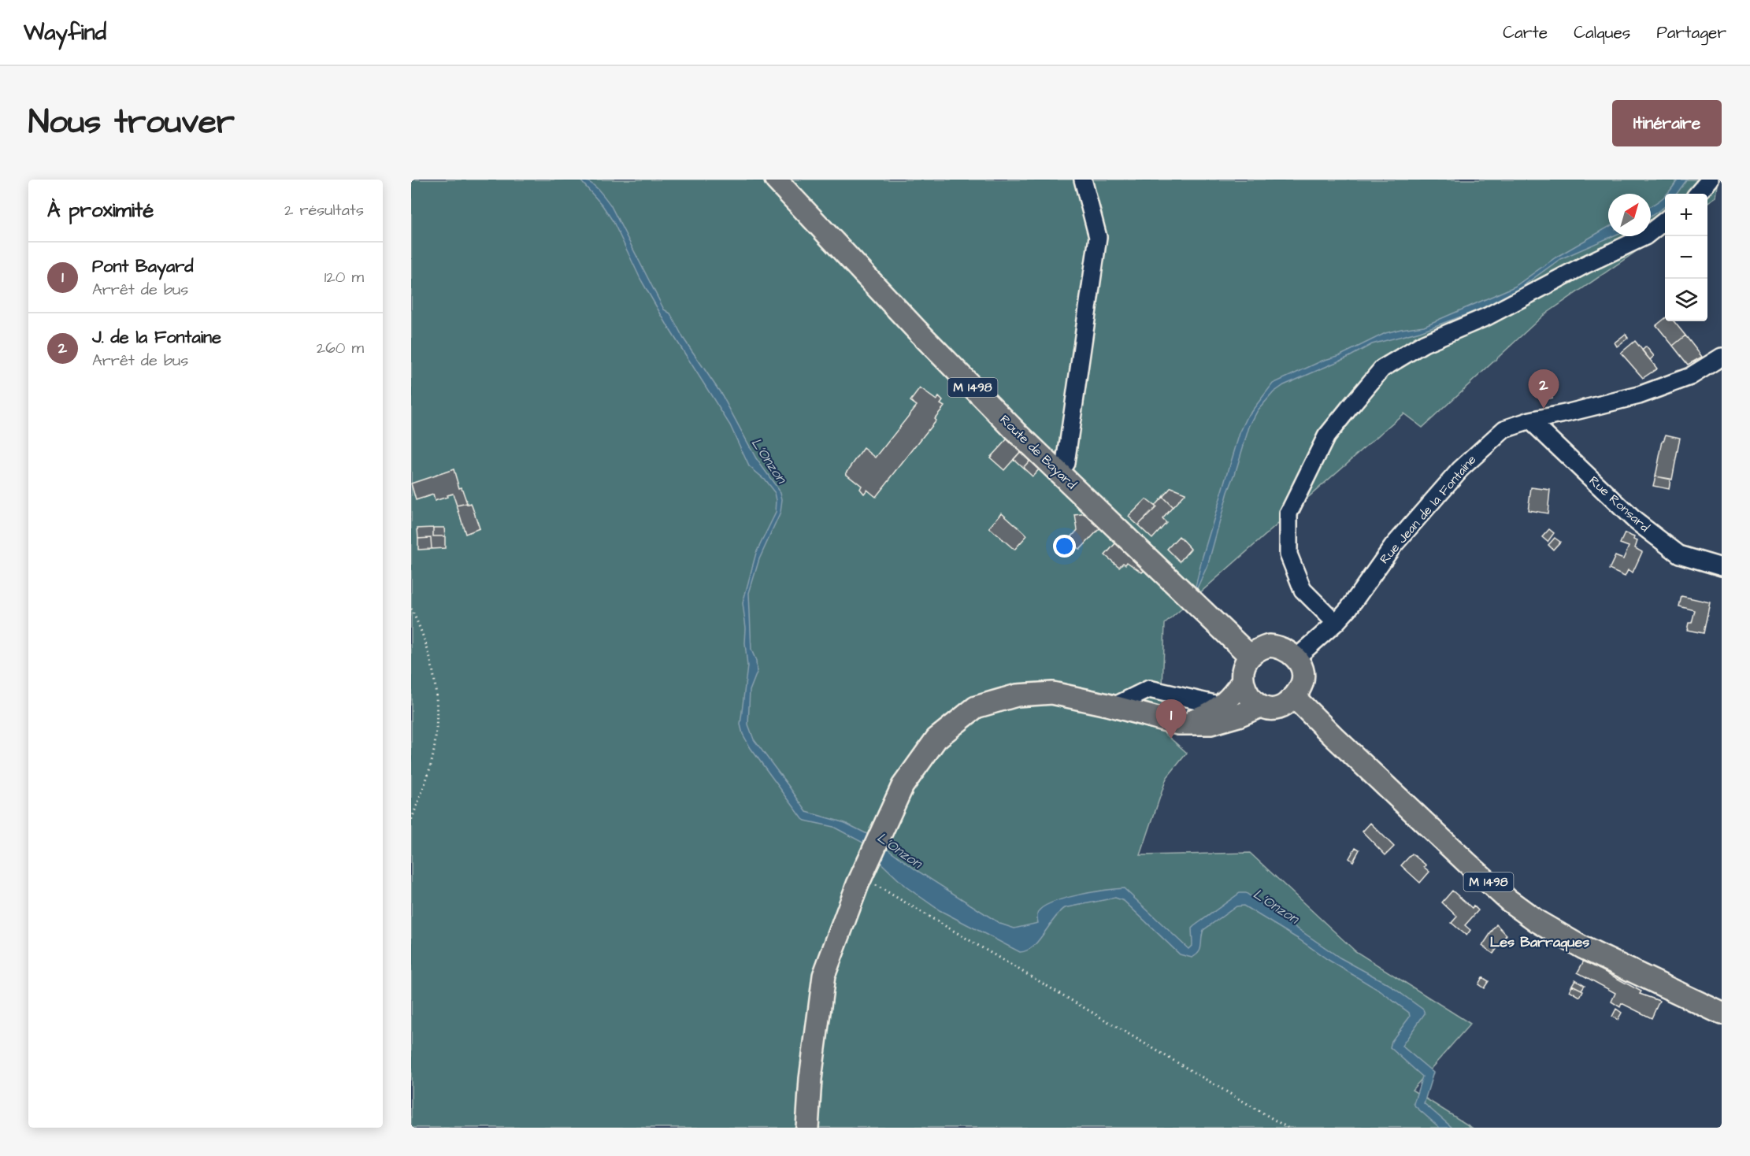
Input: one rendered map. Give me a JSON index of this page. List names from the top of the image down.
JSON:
{
  "streets": {
    "main road": ["M 1498", "Route de Bayard"],
    "street": ["Rue Ronsard", "Rue Jean de la Fontaine"]
  },
  "crossings": [
    ["M 1498", "Route de Bayard"],
    ["M 1498", "Rue Jean de la Fontaine"],
    ["Route de Bayard", "Rue Jean de la Fontaine"],
    ["Rue Ronsard", "Rue Jean de la Fontaine"]
  ],
  "districts": ["Les Barraques"],
  "water": ["L'Onzon"],
  "north": "top right",
  "page": {
    "header": "Wayfind",
    "nav": ["Carte", "Calques", "Partager"],
    "title": "Nous trouver",
    "buttons": "Itinéraire",
    "heading": ["À proximité", "2 résultats"],
    "map_buttons": ["+", "−"],
    "list": [
      {
        "mark": "1",
        "name": "Pont Bayard",
        "note": "Arrêt de bus",
        "value": "120 m"
      },
      {
        "mark": "2",
        "name": "J. de la Fontaine",
        "note": "Arrêt de bus",
        "value": "260 m"
      }
    ],
    "pins": ["2", "1"]
  }
}
